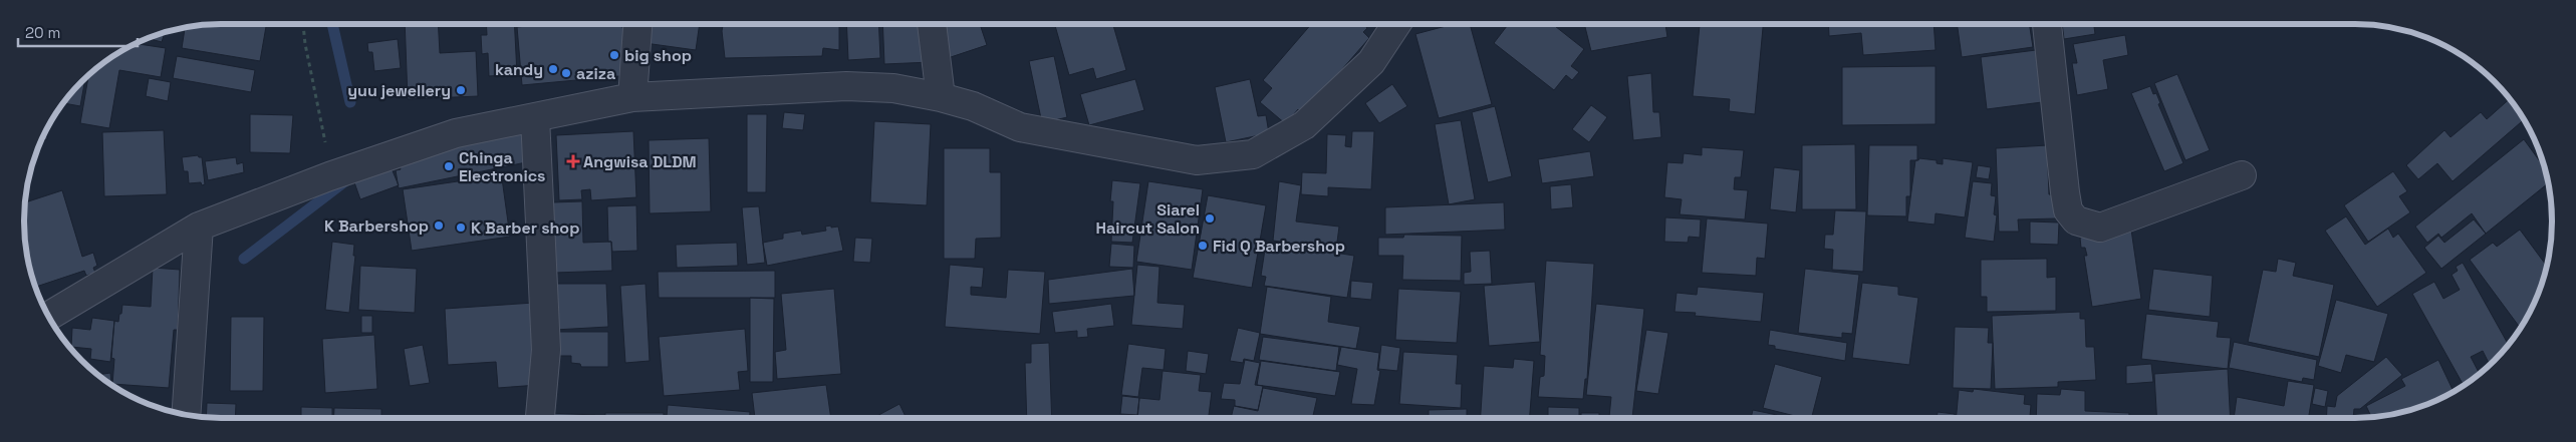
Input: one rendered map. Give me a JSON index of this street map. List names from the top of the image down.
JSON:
{
  "places": {
    "other": [
      "big shop",
      "kandy",
      "aziza",
      "yuu jewellery",
      "Chinga Electronics",
      "Siarel Haircut Salon",
      "K Barbershop",
      "K Barber shop",
      "Fid Q Barbershop"
    ],
    "health": ["Angwisa DLDM"]
  },
  "scale_bar": "20 m"
}
